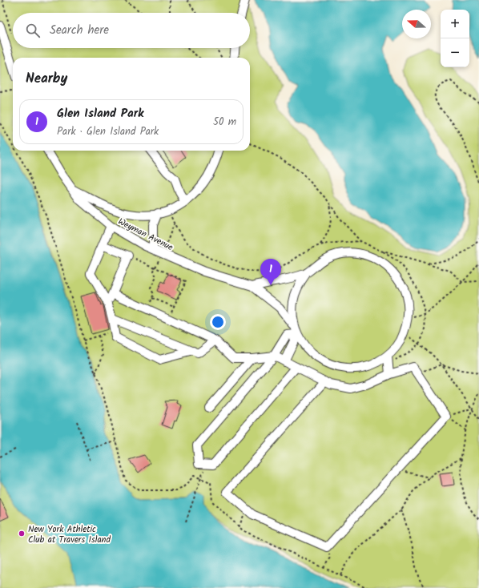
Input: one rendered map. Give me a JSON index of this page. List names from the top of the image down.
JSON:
{
  "streets": {
    "street": ["Weyman Avenue"]
  },
  "places": ["New York Athletic Club at Travers Island"],
  "north": "left",
  "page": {
    "map_buttons": ["+", "−"],
    "search": "Search here",
    "heading": "Nearby",
    "list": [
      {
        "mark": "1",
        "name": "Glen Island Park",
        "note": "Park · Glen Island Park",
        "value": "50 m"
      }
    ],
    "pins": "1"
  }
}
